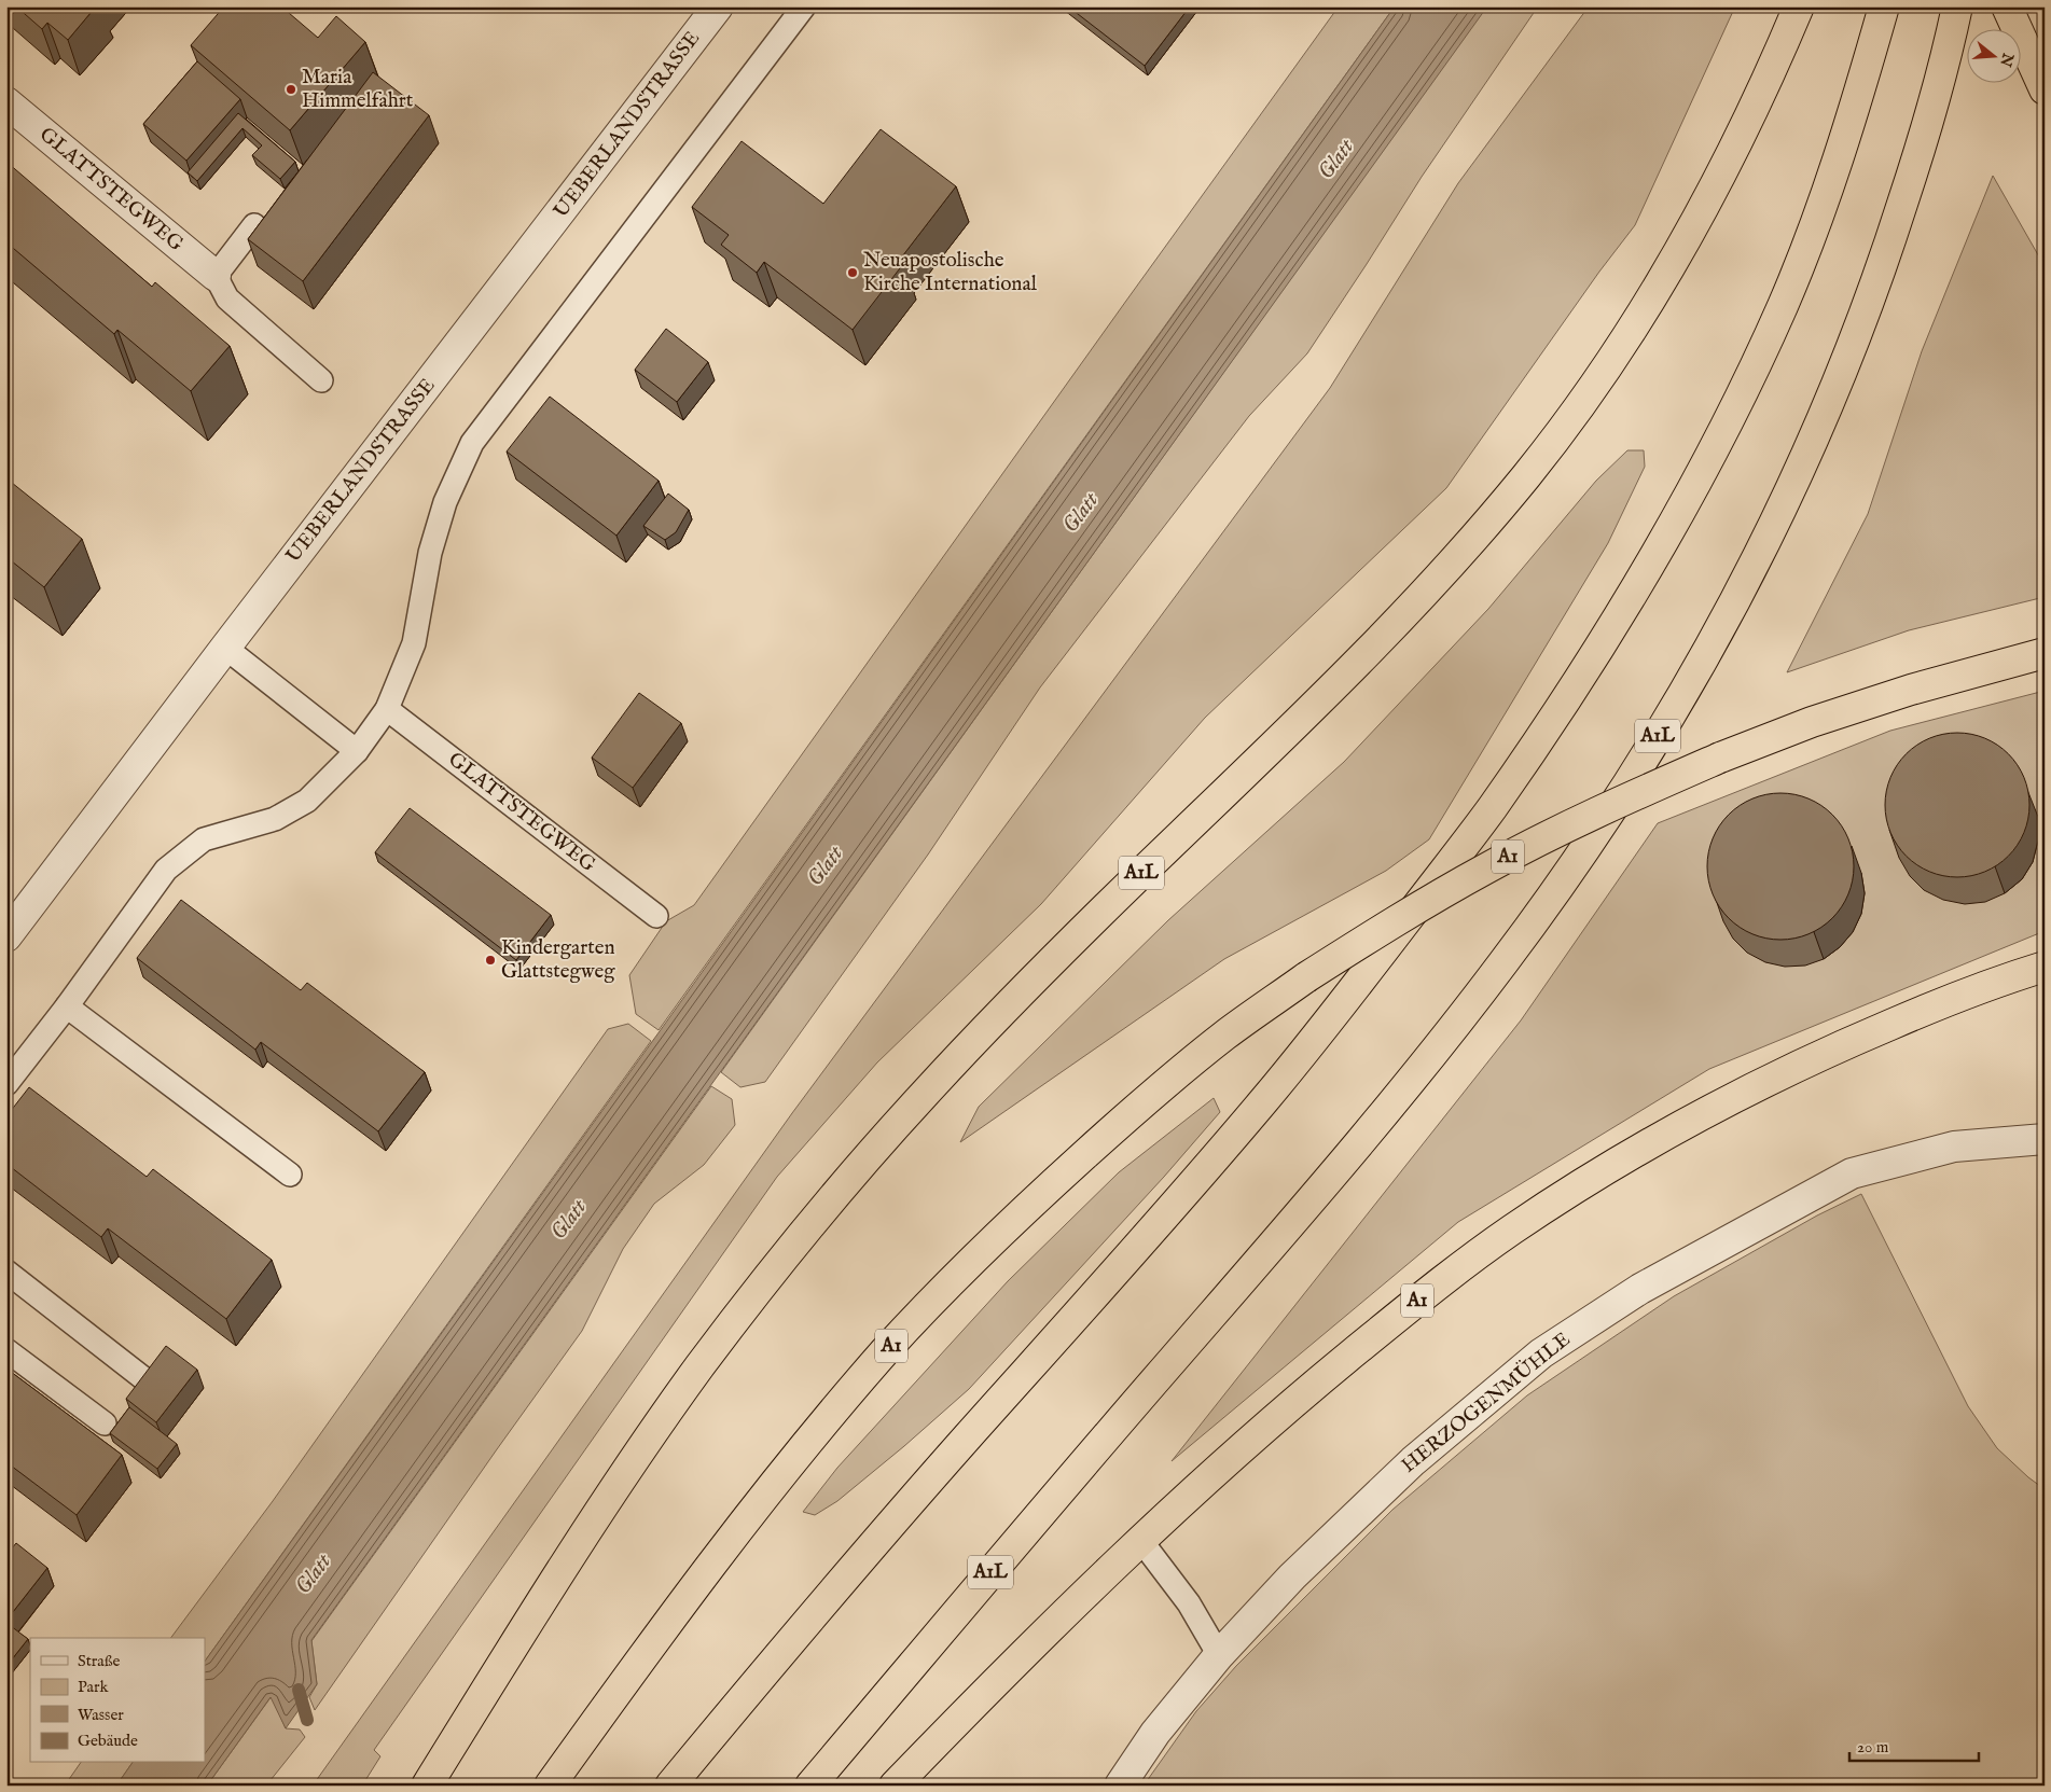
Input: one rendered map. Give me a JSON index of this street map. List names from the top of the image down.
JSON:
{
  "streets": {
    "highway": ["A1L", "A1"],
    "street": ["UEBERLANDSTRASSE", "GLATTSTEGWEG", "HERZOGENMÜHLE"]
  },
  "water": ["Glatt"],
  "places": ["Maria Himmelfahrt", "Neuapostolische Kirche International", "Kindergarten Glattstegweg"],
  "legend": [
    "Straße",
    "Park",
    "Wasser",
    "Gebäude"
  ],
  "scale_bar": "20 m",
  "north": "right"
}
